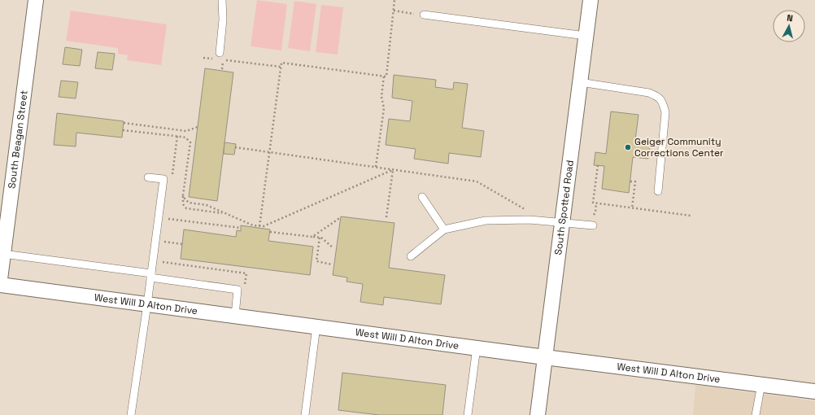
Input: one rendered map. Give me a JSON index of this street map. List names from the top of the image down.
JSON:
{
  "streets": {
    "street": ["South Beagan Street", "South Spotted Road", "West Will D Alton Drive"]
  },
  "crossings": [
    ["South Spotted Road", "West Will D Alton Drive"]
  ],
  "places": ["Geiger Community Corrections Center"],
  "north": "top"
}
